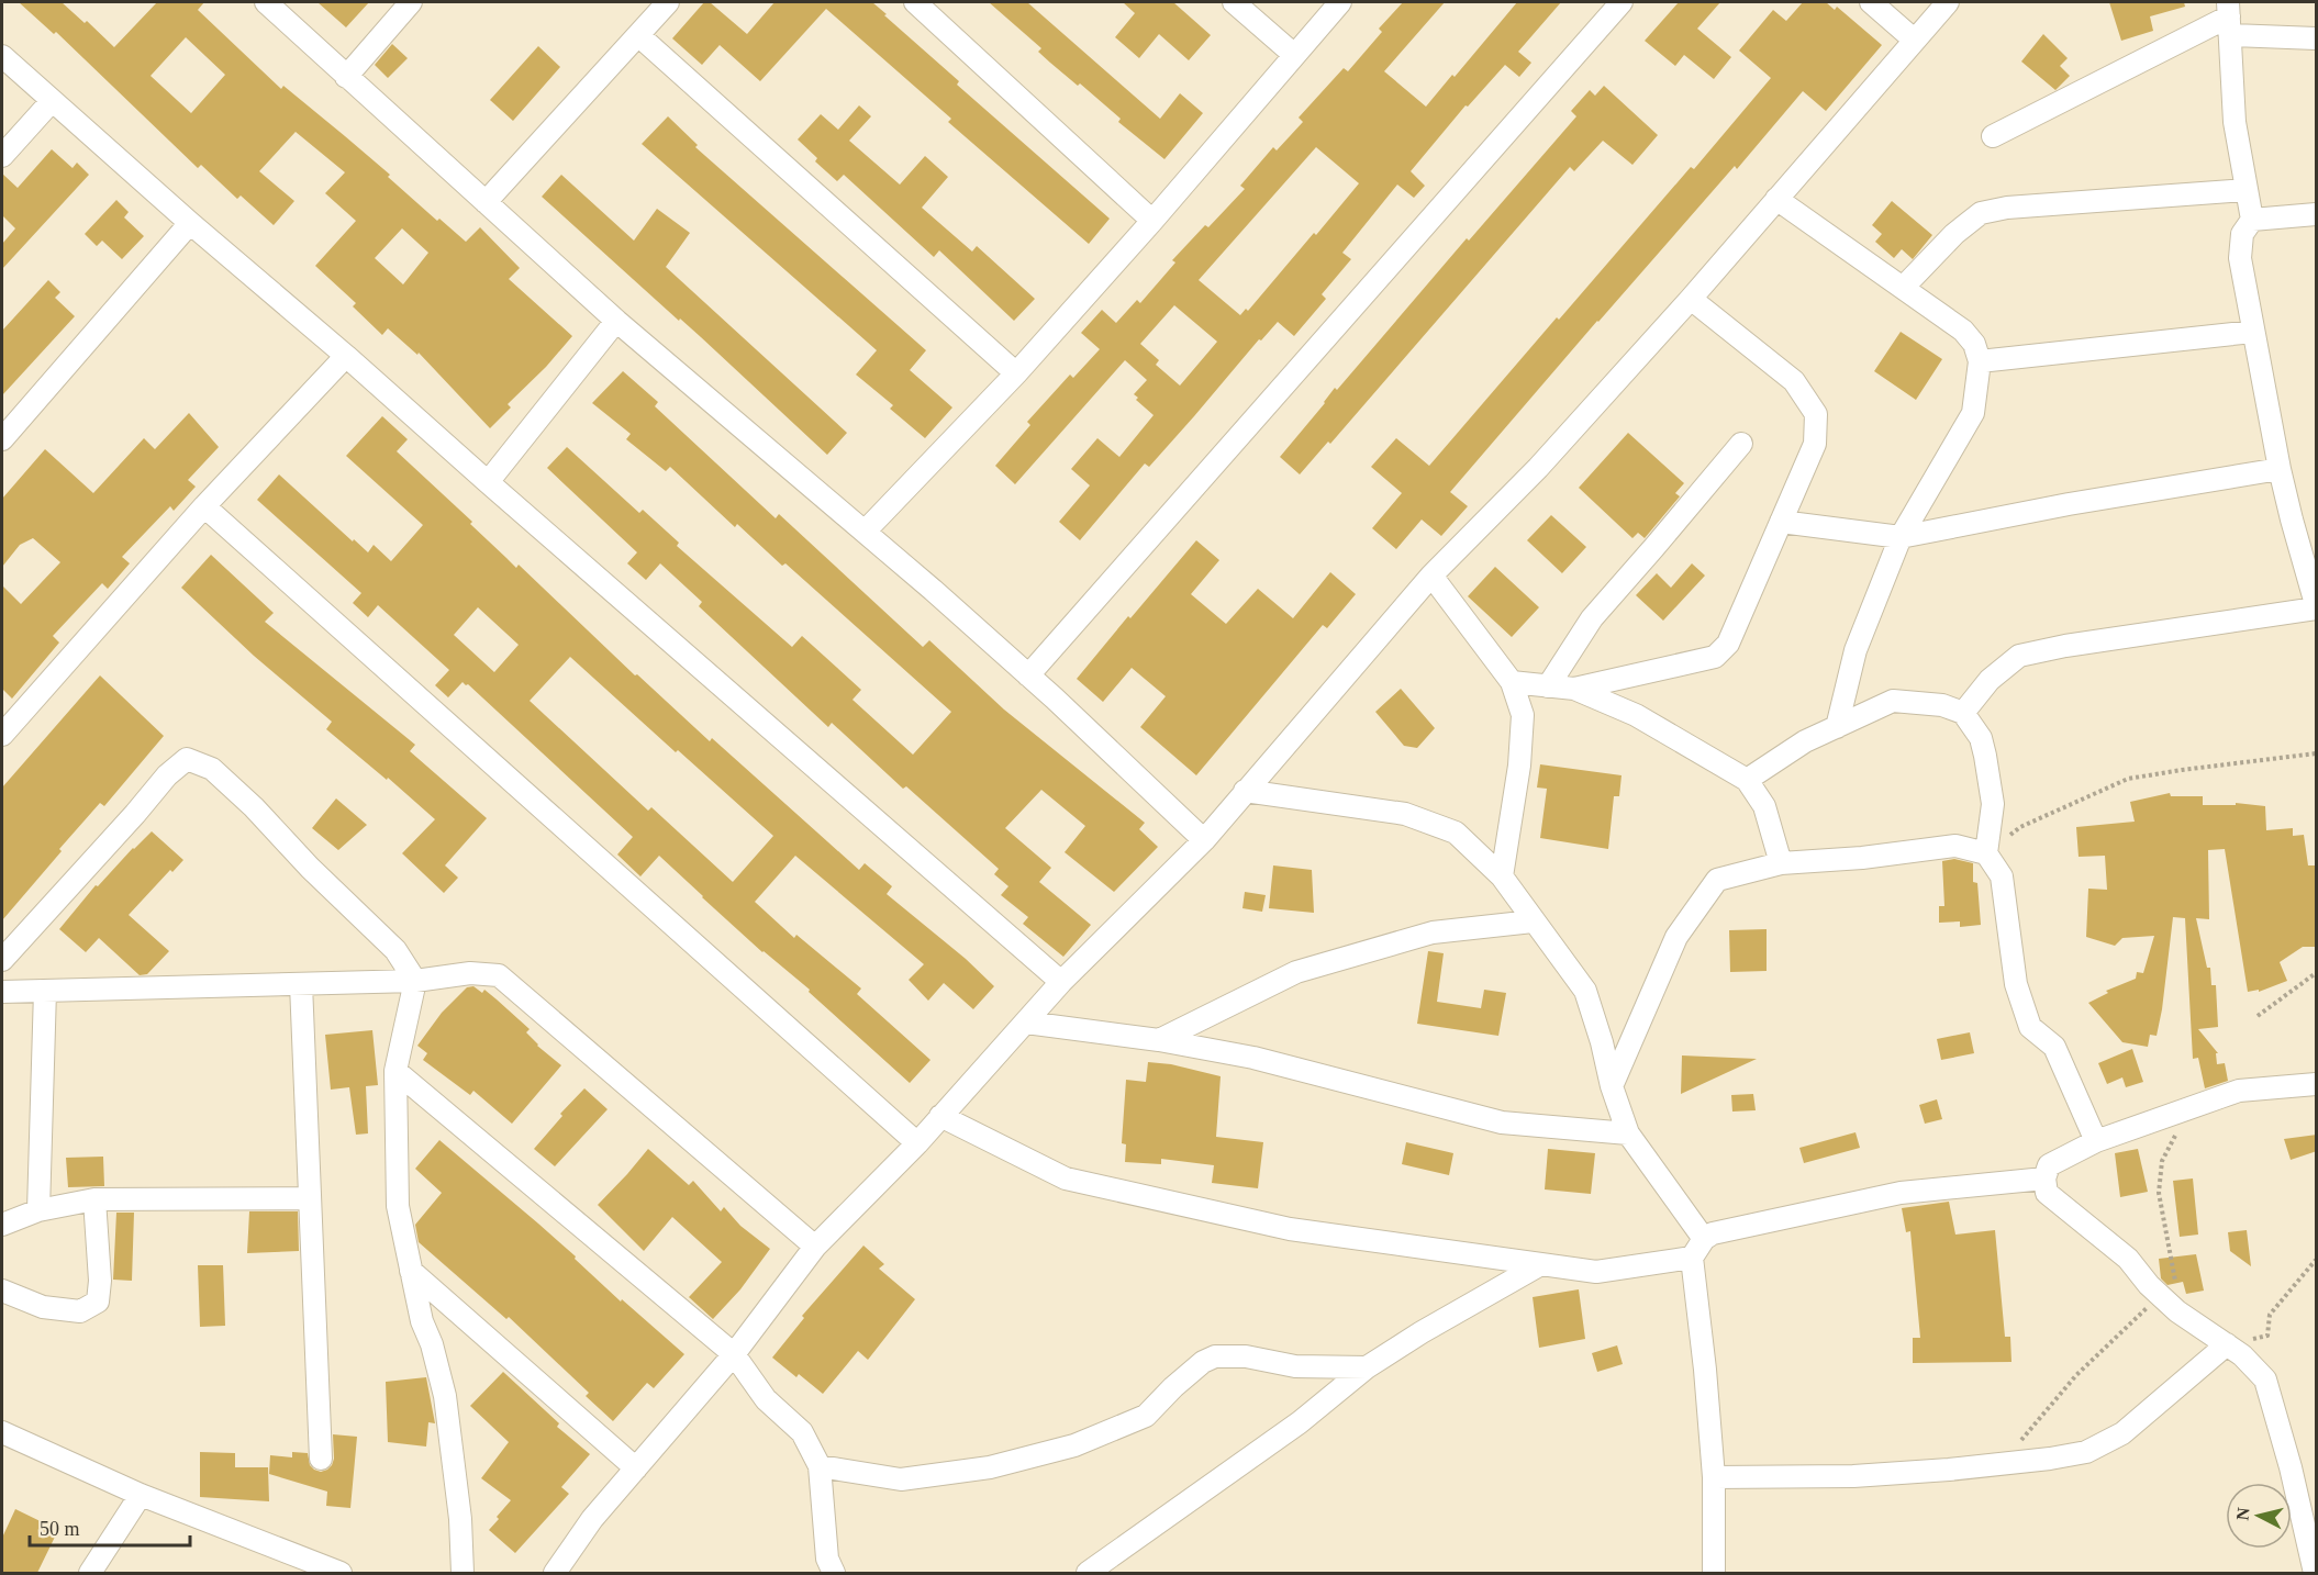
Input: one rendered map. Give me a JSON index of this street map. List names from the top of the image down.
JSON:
{
  "scale_bar": "50 m",
  "north": "left"
}
